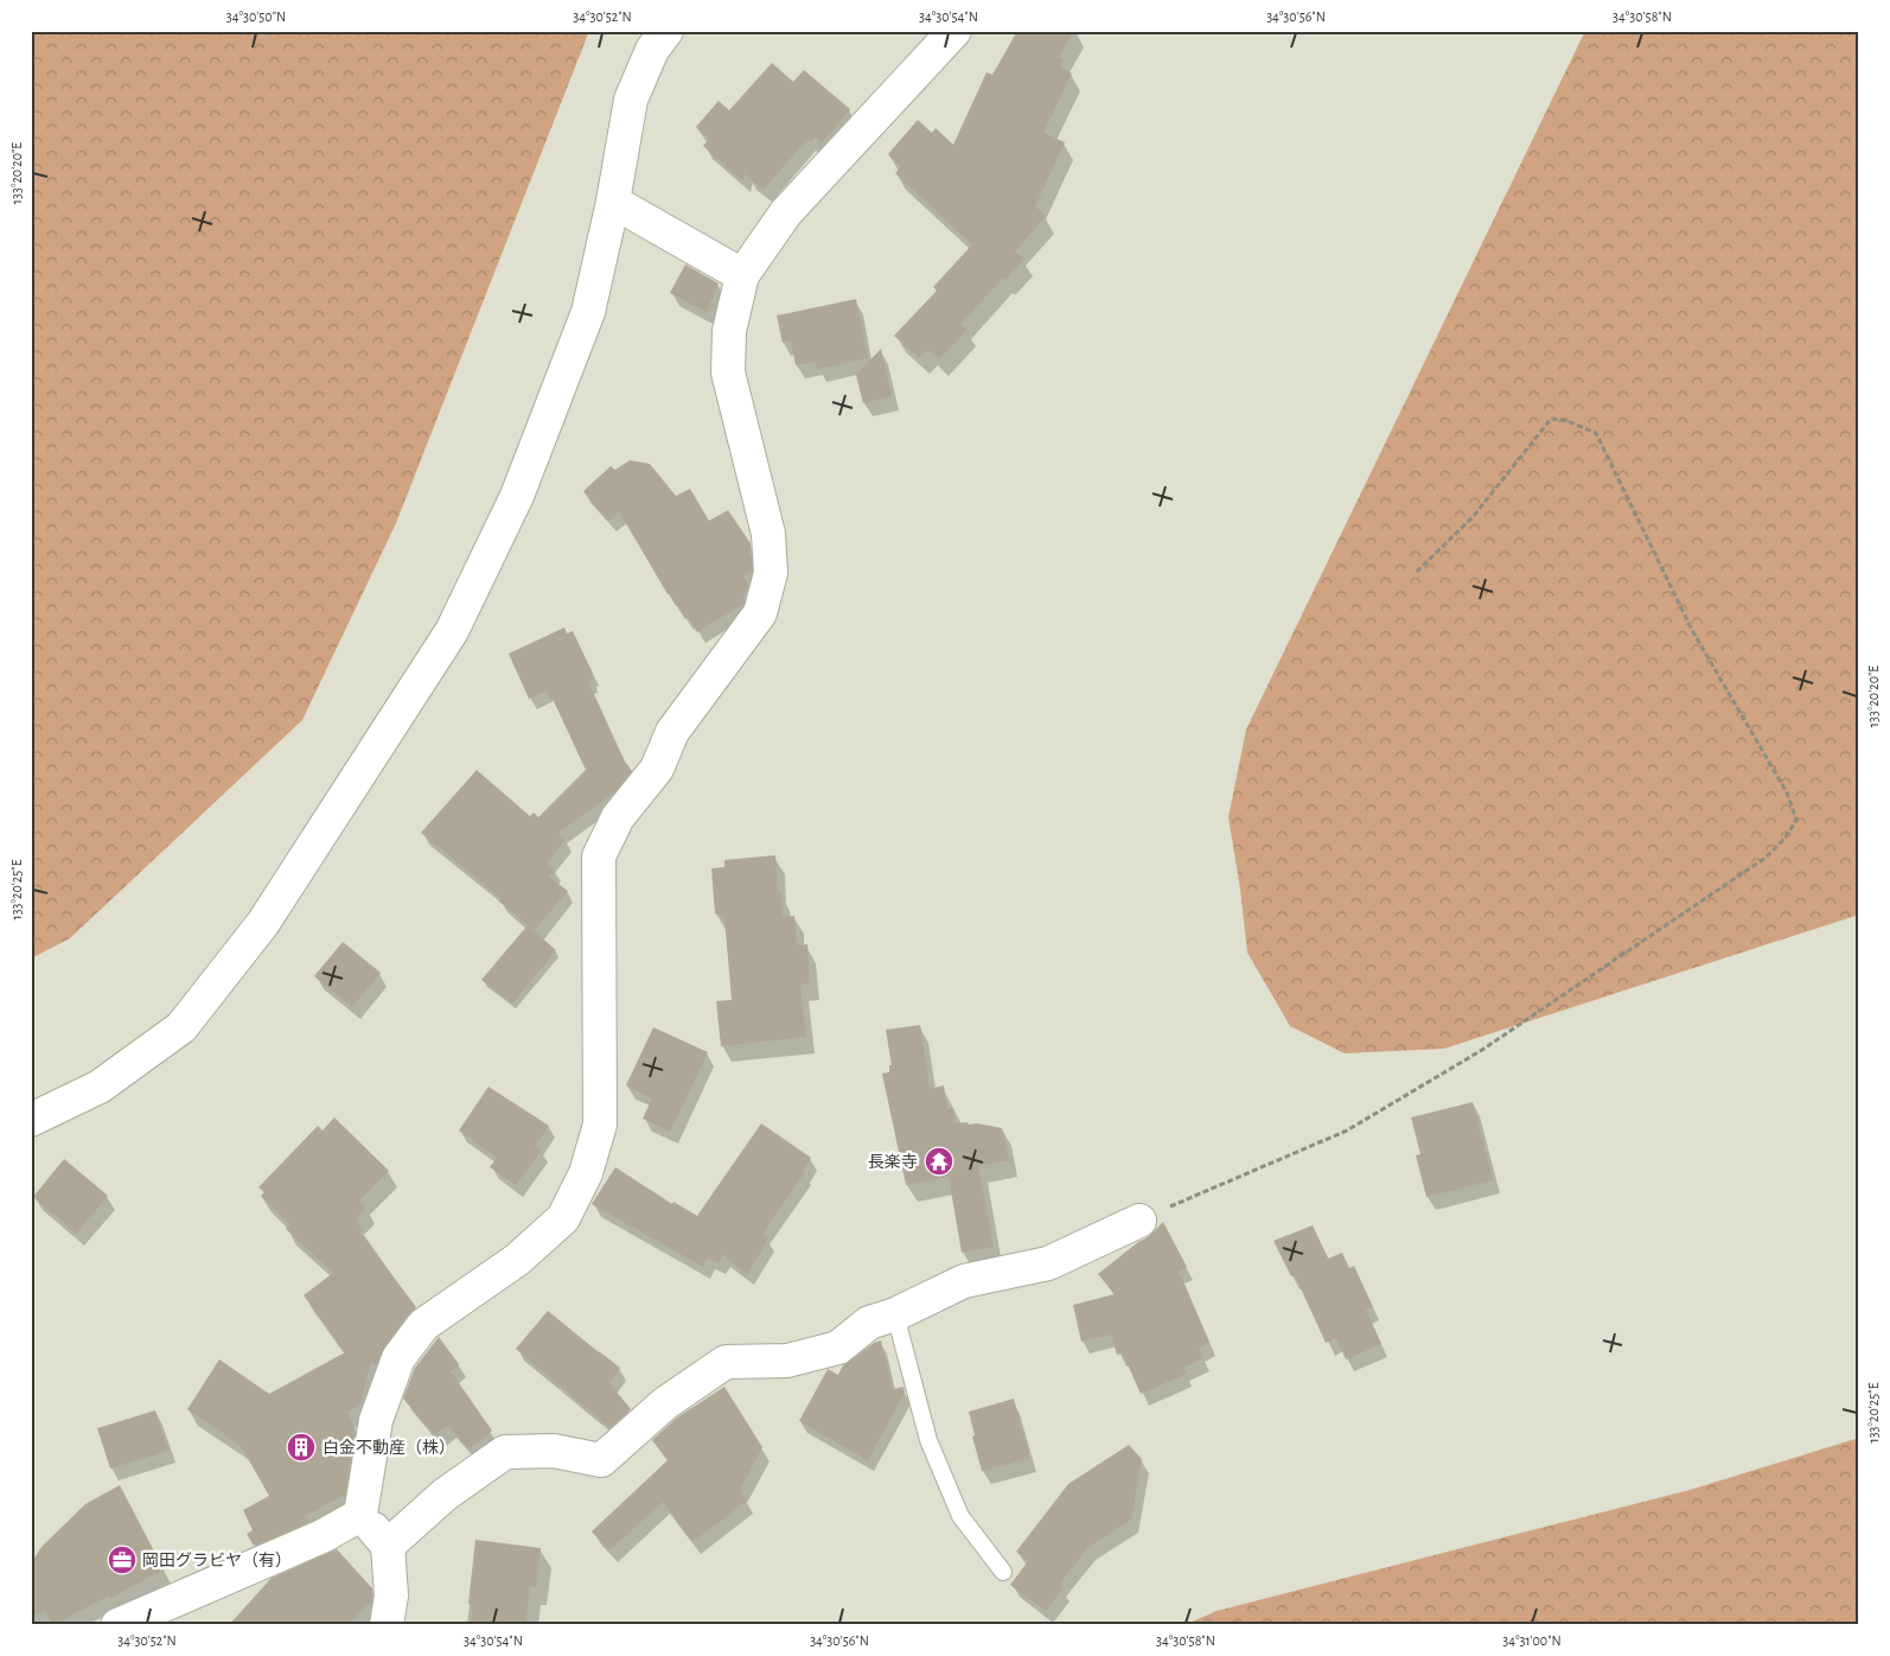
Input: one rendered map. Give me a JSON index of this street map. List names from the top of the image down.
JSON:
{
  "places": {
    "temple": ["長楽寺"],
    "building": ["白金不動産（株）"],
    "office": ["岡田グラビヤ（有）"]
  },
  "coordinates": [
    "34°30'50\"N",
    "34°30'52\"N",
    "34°30'54\"N",
    "34°30'56\"N",
    "34°30'58\"N",
    "133°20'20\"E",
    "133°20'25\"E",
    "34°31'00\"N"
  ]
}
